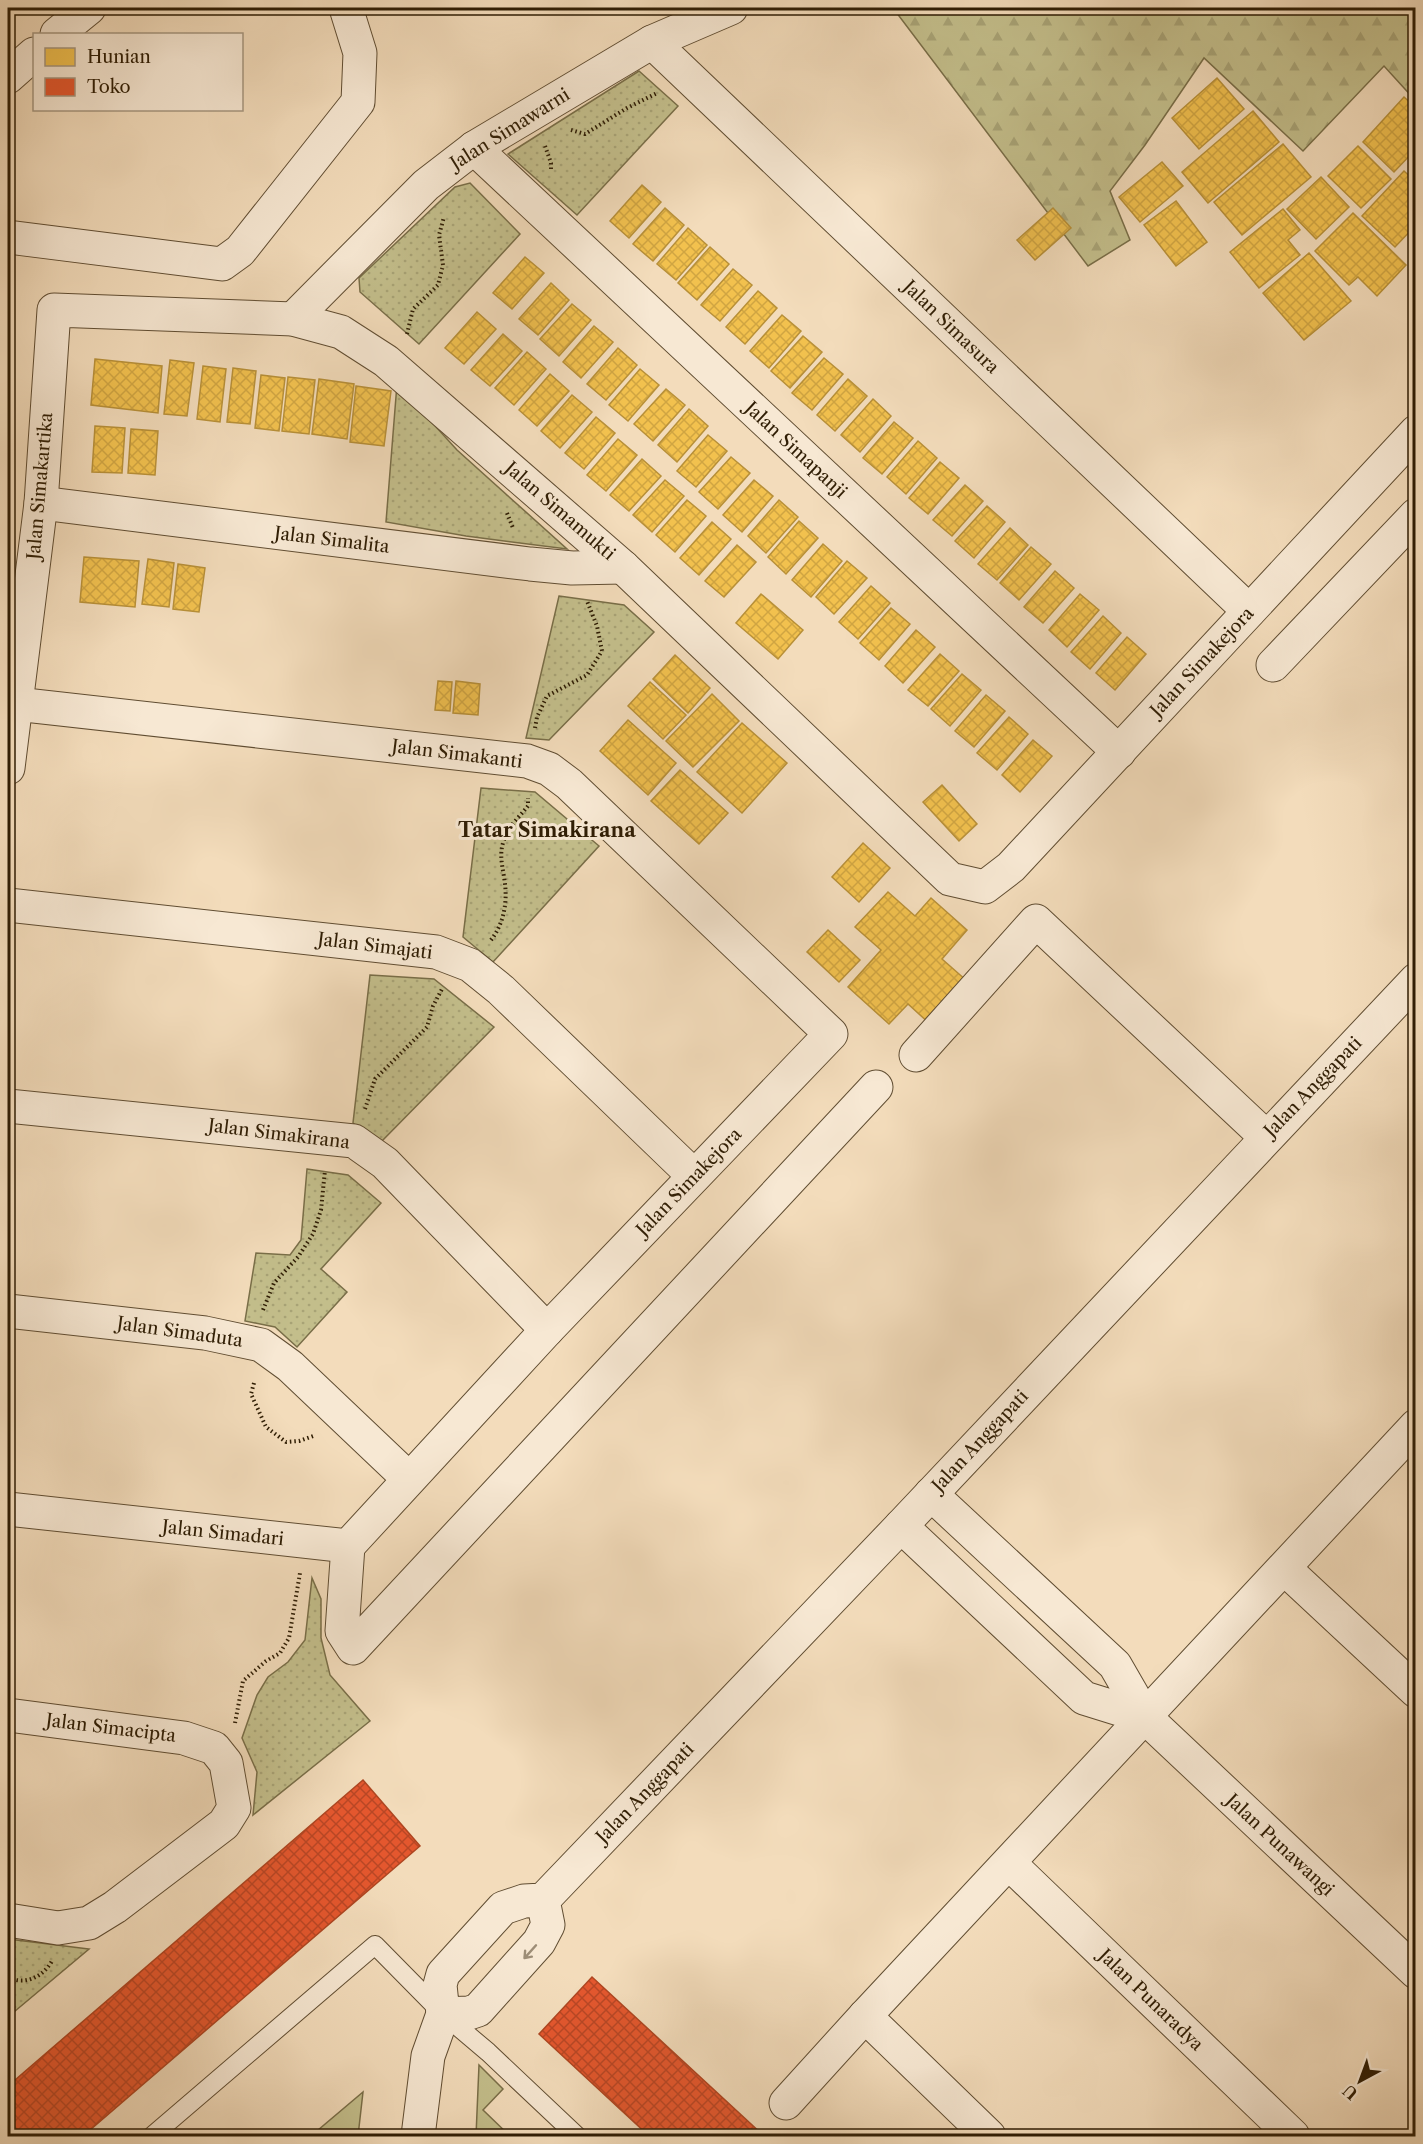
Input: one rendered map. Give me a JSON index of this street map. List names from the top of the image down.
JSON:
{
  "streets": {
    "street": [
      "Jalan Simawarni",
      "Jalan Simasura",
      "Jalan Simapanji",
      "Jalan Simakartika",
      "Jalan Simamukti",
      "Jalan Simalita",
      "Jalan Simakejora",
      "Jalan Simakanti",
      "Jalan Simajati",
      "Jalan Anggapati",
      "Jalan Simakirana",
      "Jalan Simaduta",
      "Jalan Simadari",
      "Jalan Simacipta",
      "Jalan Punawangi",
      "Jalan Punaradya"
    ]
  },
  "crossings": [
    ["Jalan Simawarni", "Jalan Simasura"],
    ["Jalan Simawarni", "Jalan Simapanji"],
    ["Jalan Simawarni", "Jalan Simamukti"],
    ["Jalan Simasura", "Jalan Simakejora"],
    ["Jalan Simapanji", "Jalan Simakejora"],
    ["Jalan Simakartika", "Jalan Simamukti"],
    ["Jalan Simakartika", "Jalan Simalita"],
    ["Jalan Simakartika", "Jalan Simakanti"],
    ["Jalan Simamukti", "Jalan Simalita"],
    ["Jalan Simamukti", "Jalan Simakejora"],
    ["Jalan Simakejora", "Jalan Simakanti"],
    ["Jalan Simakejora", "Jalan Simajati"],
    ["Jalan Simakejora", "Jalan Simakirana"],
    ["Jalan Simakejora", "Jalan Simaduta"]
  ],
  "districts": ["Tatar Simakirana"],
  "legend": ["Hunian", "Toko"],
  "north": "bottom left"
}
